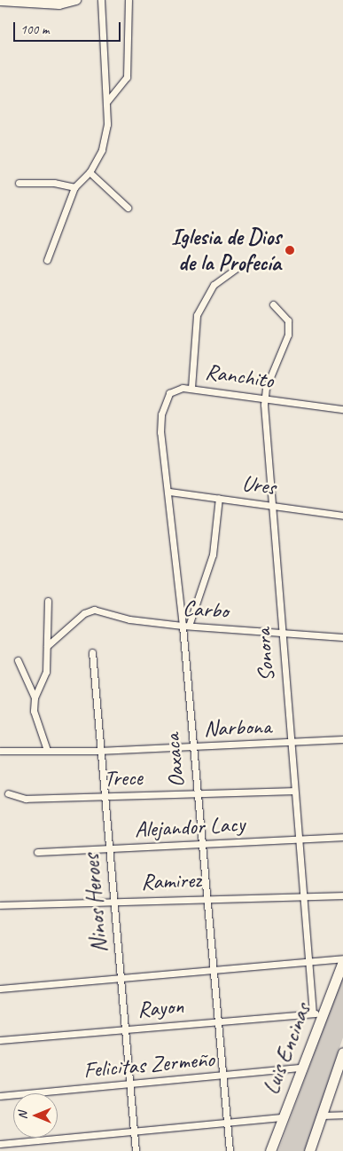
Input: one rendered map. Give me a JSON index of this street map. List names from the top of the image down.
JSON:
{
  "streets": {
    "main road": ["Luis Encinas"],
    "street": [
      "Ranchito",
      "Ures",
      "Carbo",
      "Sonora",
      "Narbona",
      "Oaxaca",
      "Trece",
      "Alejandor Lacy",
      "Ramirez",
      "Ninos Heroes",
      "Rayon",
      "Felicitas Zermeño"
    ]
  },
  "crossings": [
    ["Ranchito", "Sonora"],
    ["Ranchito", "Oaxaca"],
    ["Ures", "Sonora"],
    ["Ures", "Oaxaca"],
    ["Carbo", "Sonora"],
    ["Carbo", "Oaxaca"],
    ["Sonora", "Narbona"],
    ["Sonora", "Trece"],
    ["Sonora", "Alejandor Lacy"],
    ["Sonora", "Ramirez"],
    ["Sonora", "Rayon"],
    ["Narbona", "Oaxaca"],
    ["Narbona", "Ninos Heroes"],
    ["Oaxaca", "Trece"],
    ["Oaxaca", "Alejandor Lacy"],
    ["Oaxaca", "Ramirez"],
    ["Oaxaca", "Rayon"],
    ["Oaxaca", "Felicitas Zermeño"],
    ["Trece", "Ninos Heroes"],
    ["Alejandor Lacy", "Ninos Heroes"],
    ["Ramirez", "Ninos Heroes"],
    ["Ninos Heroes", "Rayon"],
    ["Ninos Heroes", "Felicitas Zermeño"],
    ["Rayon", "Luis Encinas"],
    ["Luis Encinas", "Felicitas Zermeño"]
  ],
  "places": ["Iglesia de Dios de la Profecía"],
  "scale_bar": "100 m",
  "north": "left"
}
